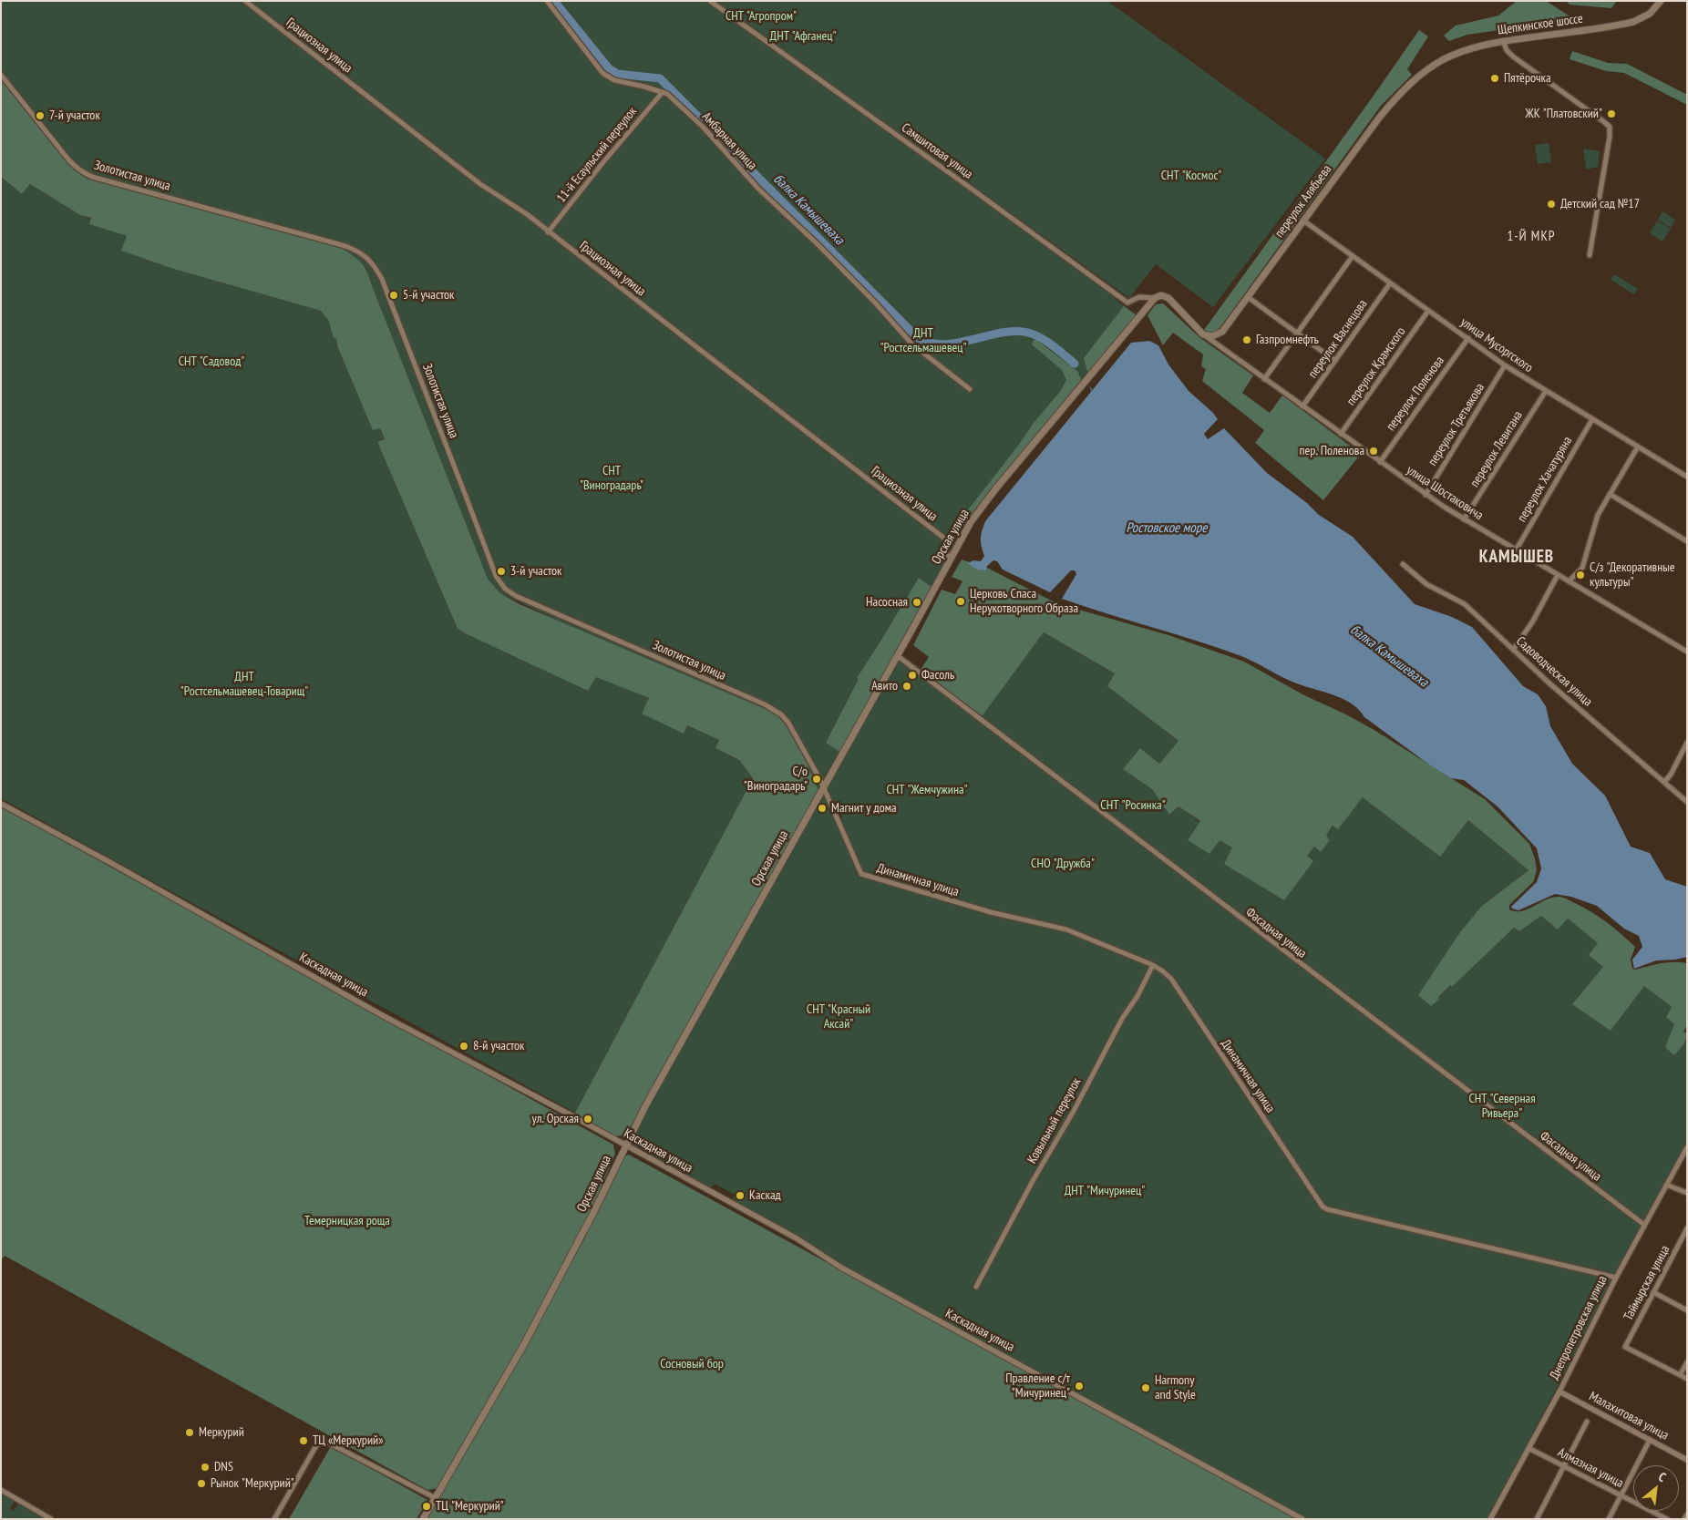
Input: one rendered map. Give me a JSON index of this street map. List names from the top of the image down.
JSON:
{
  "streets": {
    "main road": ["Щепкинское шоссе", "переулок Алябьева", "Орская улица"],
    "street": [
      "Грациозная улица",
      "Амбарная улица",
      "Самшитовая улица",
      "11-й Есаульский переулок",
      "Золотистая улица",
      "переулок Васнецова",
      "улица Мусоргского",
      "переулок Крамского",
      "переулок Поленова",
      "переулок Третьякова",
      "переулок Левитана",
      "переулок Хачатуряна",
      "улица Шостаковича",
      "Садоводческая улица",
      "Динамичная улица",
      "Фасадная улица",
      "Каскадная улица",
      "Ковыльный переулок",
      "Таймырская улица",
      "Днепропетровская улица",
      "Малахитовая улица",
      "Алмазная улица"
    ]
  },
  "crossings": [
    ["Щепкинское шоссе", "переулок Алябьева"],
    ["Грациозная улица", "11-й Есаульский переулок"],
    ["Грациозная улица", "Орская улица"],
    ["Амбарная улица", "11-й Есаульский переулок"],
    ["Самшитовая улица", "Орская улица"],
    ["Золотистая улица", "Орская улица"],
    ["Золотистая улица", "Динамичная улица"],
    ["переулок Алябьева", "улица Мусоргского"],
    ["переулок Алябьева", "улица Шостаковича"],
    ["переулок Васнецова", "улица Мусоргского"],
    ["переулок Васнецова", "улица Шостаковича"],
    ["улица Мусоргского", "переулок Крамского"],
    ["улица Мусоргского", "переулок Поленова"],
    ["улица Мусоргского", "переулок Третьякова"],
    ["улица Мусоргского", "переулок Левитана"],
    ["улица Мусоргского", "переулок Хачатуряна"],
    ["переулок Крамского", "улица Шостаковича"],
    ["переулок Поленова", "улица Шостаковича"],
    ["переулок Третьякова", "улица Шостаковича"],
    ["переулок Левитана", "улица Шостаковича"],
    ["переулок Хачатуряна", "улица Шостаковича"],
    ["Орская улица", "Фасадная улица"],
    ["Орская улица", "Каскадная улица"],
    ["Динамичная улица", "Ковыльный переулок"],
    ["Динамичная улица", "Днепропетровская улица"],
    ["Фасадная улица", "Днепропетровская улица"],
    ["Днепропетровская улица", "Малахитовая улица"],
    ["Днепропетровская улица", "Алмазная улица"]
  ],
  "districts": ["1-Й МКР", "КАМЫШЕВ"],
  "water": ["балка Камышеваха", "Ростовское море"],
  "parks": [
    "СНТ \"Агропром\"",
    "ДНТ \"Афганец\"",
    "СНТ \"Космос\"",
    "ДНТ \"Ростсельмашевец\"",
    "СНТ \"Садовод\"",
    "СНТ \"Виноградарь\"",
    "ДНТ \"Ростсельмашевец-Товарищ\"",
    "СНТ \"Жемчужина\"",
    "СНТ \"Росинка\"",
    "СНО \"Дружба\"",
    "СНТ \"Красный Аксай\"",
    "СНТ \"Северная Ривьера\"",
    "ДНТ \"Мичуринец\"",
    "Темерницкая роща",
    "Сосновый бор"
  ],
  "places": [
    "Пятёрочка",
    "ЖК \"Платовский\"",
    "7-й участок",
    "Детский сад №17",
    "5-й участок",
    "Газпромнефть",
    "пер. Поленова",
    "3-й участок",
    "С/з \"Декоративные культуры\"",
    "Церковь Спаса Нерукотворного Образа",
    "Насосная",
    "Фасоль",
    "Авито",
    "С/о \"Виноградарь\"",
    "Магнит у дома",
    "8-й участок",
    "ул. Орская",
    "Каскад",
    "Правление с/т \"Мичуринец\"",
    "Harmony and Style",
    "Меркурий",
    "ТЦ «Меркурий»",
    "DNS",
    "Рынок \"Меркурий\"",
    "ТЦ \"Меркурий\""
  ],
  "north": "top right"
}
